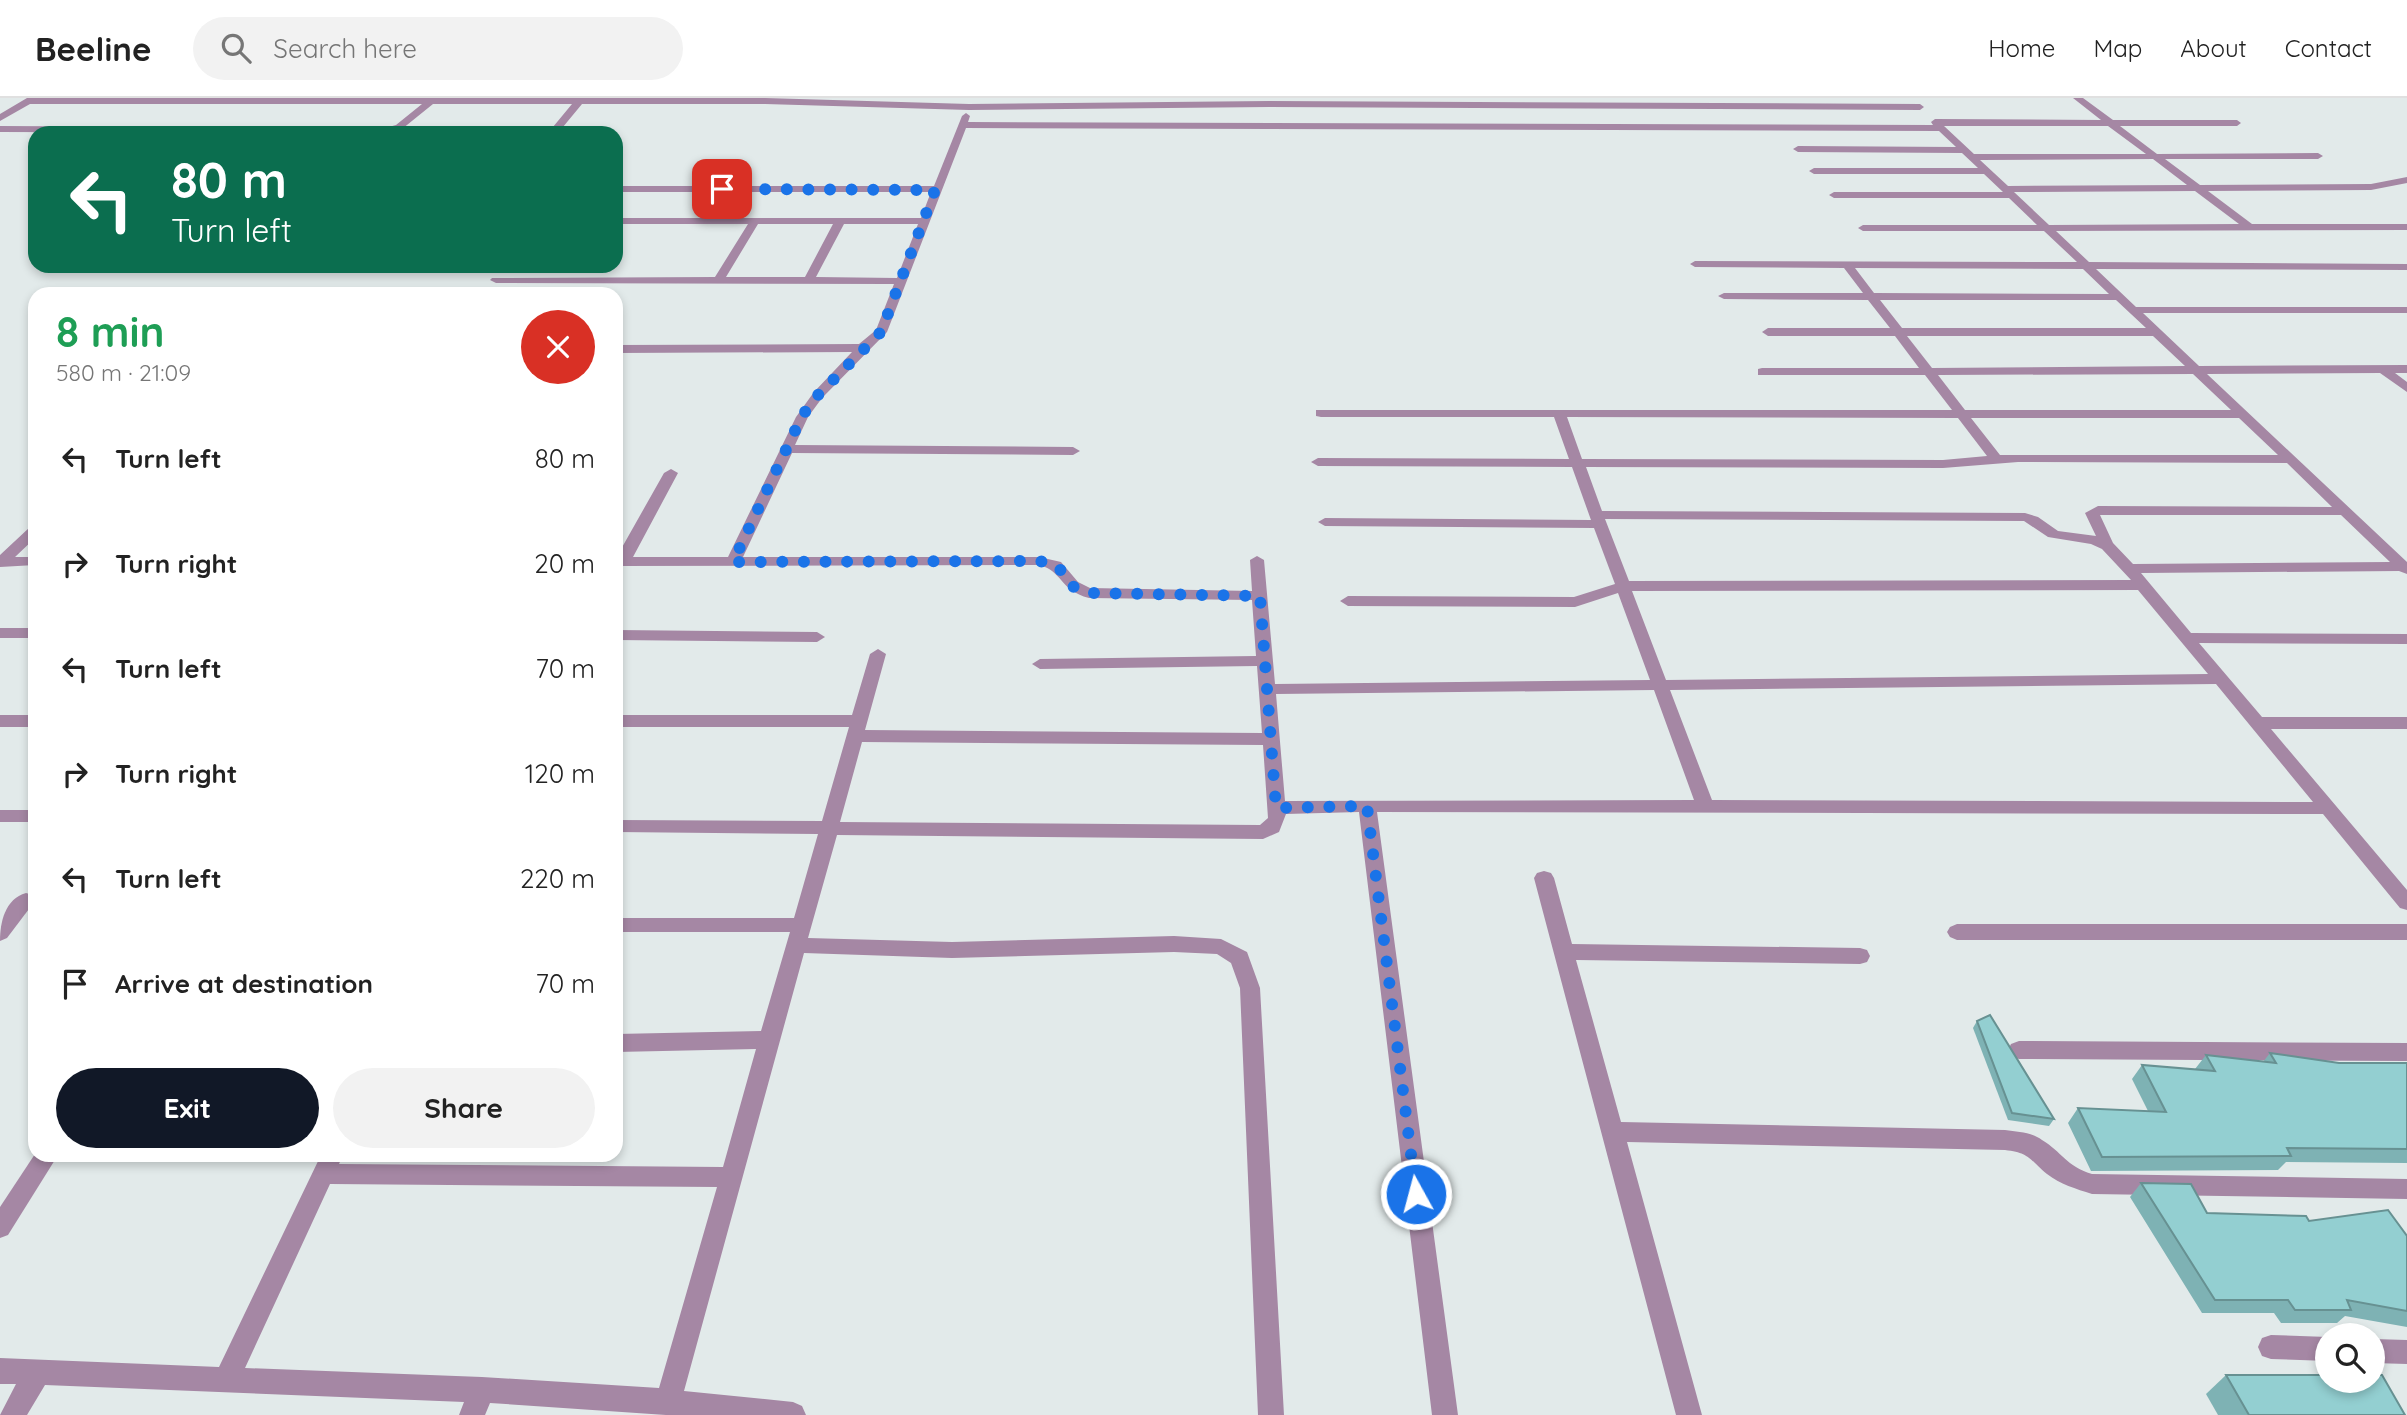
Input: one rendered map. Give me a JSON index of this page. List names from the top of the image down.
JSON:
{
  "page": {
    "header": "Beeline",
    "search": "Search here",
    "nav": [
      "Home",
      "Map",
      "About",
      "Contact"
    ],
    "turn": ["80 m", "Turn left"],
    "heading": ["8 min", "580 m · 21:09"],
    "list": [
      {
        "name": "Turn left",
        "value": "80 m"
      },
      {
        "name": "Turn right",
        "value": "20 m"
      },
      {
        "name": "Turn left",
        "value": "70 m"
      },
      {
        "name": "Turn right",
        "value": "120 m"
      },
      {
        "name": "Turn left",
        "value": "220 m"
      },
      {
        "name": "Arrive at destination",
        "value": "70 m"
      }
    ],
    "buttons": ["Exit", "Share"]
  }
}
